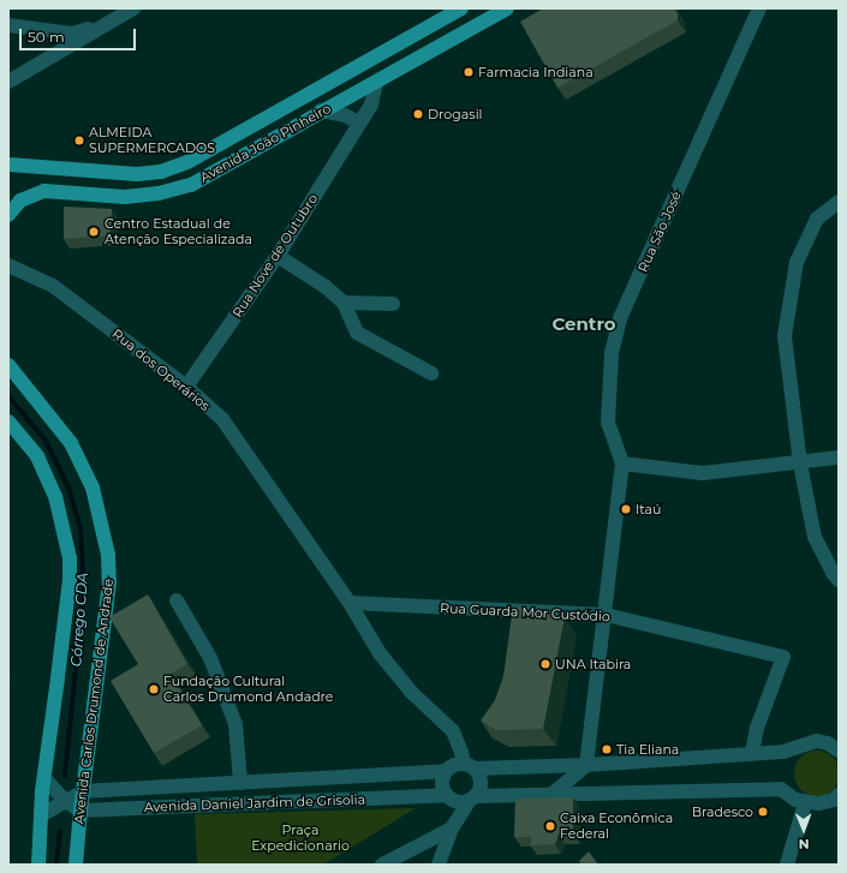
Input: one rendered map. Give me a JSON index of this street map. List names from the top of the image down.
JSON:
{
  "streets": {
    "main road": ["Avenida João Pinheiro", "Avenida Carlos Drumond de Andrade"],
    "street": [
      "Rua São José",
      "Rua Nove de Outubro",
      "Rua dos Operários",
      "Rua Guarda Mor Custódio",
      "Avenida Daniel Jardim de Grisolia"
    ]
  },
  "crossings": [
    ["Avenida João Pinheiro", "Rua Nove de Outubro"],
    ["Rua Nove de Outubro", "Rua dos Operários"],
    ["Rua dos Operários", "Rua Guarda Mor Custódio"],
    ["Rua dos Operários", "Avenida Daniel Jardim de Grisolia"],
    ["Rua Guarda Mor Custódio", "Avenida Daniel Jardim de Grisolia"],
    ["Avenida Carlos Drumond de Andrade", "Avenida Daniel Jardim de Grisolia"]
  ],
  "districts": ["Centro"],
  "water": ["Córrego CDA"],
  "parks": ["Praça Expedicionario"],
  "places": [
    "Farmacia Indiana",
    "Drogasil",
    "ALMEIDA SUPERMERCADOS",
    "Centro Estadual de Atenção Especializada",
    "Itaú",
    "UNA Itabira",
    "Fundação Cultural Carlos Drumond Andadre",
    "Tia Eliana",
    "Bradesco",
    "Caixa Econômica Federal"
  ],
  "scale_bar": "50 m",
  "north": "bottom"
}
